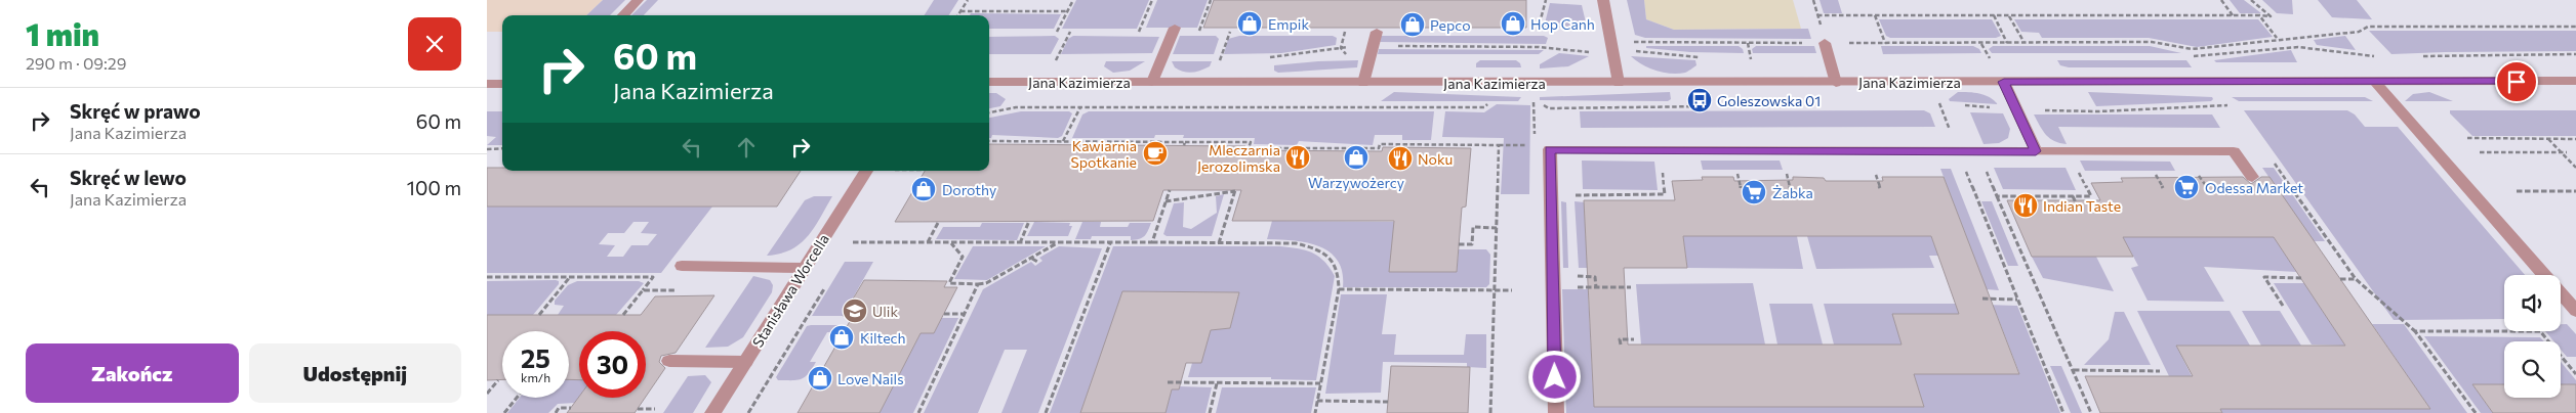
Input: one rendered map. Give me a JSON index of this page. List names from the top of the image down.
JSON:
{
  "streets": {
    "street": ["Jana Kazimierza", "Stanisława Worcella"]
  },
  "places": {
    "shop": [
      "Empik",
      "Hop Canh",
      "Pepco",
      "Warzywożercy",
      "Dorothy",
      "Kiltech",
      "Love Nails"
    ],
    "bus stop": ["Goleszowska 01"],
    "cafe": ["Kawiarnia Spotkanie"],
    "restaurant": ["Mleczarnia Jerozolimska", "Noku", "Indian Taste"],
    "supermarket": ["Odessa Market", "Żabka"],
    "school or university": ["Ulik"]
  },
  "page": {
    "heading": ["1 min", "290 m · 09:29"],
    "turn": ["60 m", "Jana Kazimierza"],
    "list": [
      {
        "name": "Skręć w prawo",
        "note": "Jana Kazimierza",
        "value": "60 m"
      },
      {
        "name": "Skręć w lewo",
        "note": "Jana Kazimierza",
        "value": "100 m"
      }
    ],
    "speed": "25 km/h",
    "limit": "30",
    "buttons": ["Zakończ", "Udostępnij"]
  }
}
